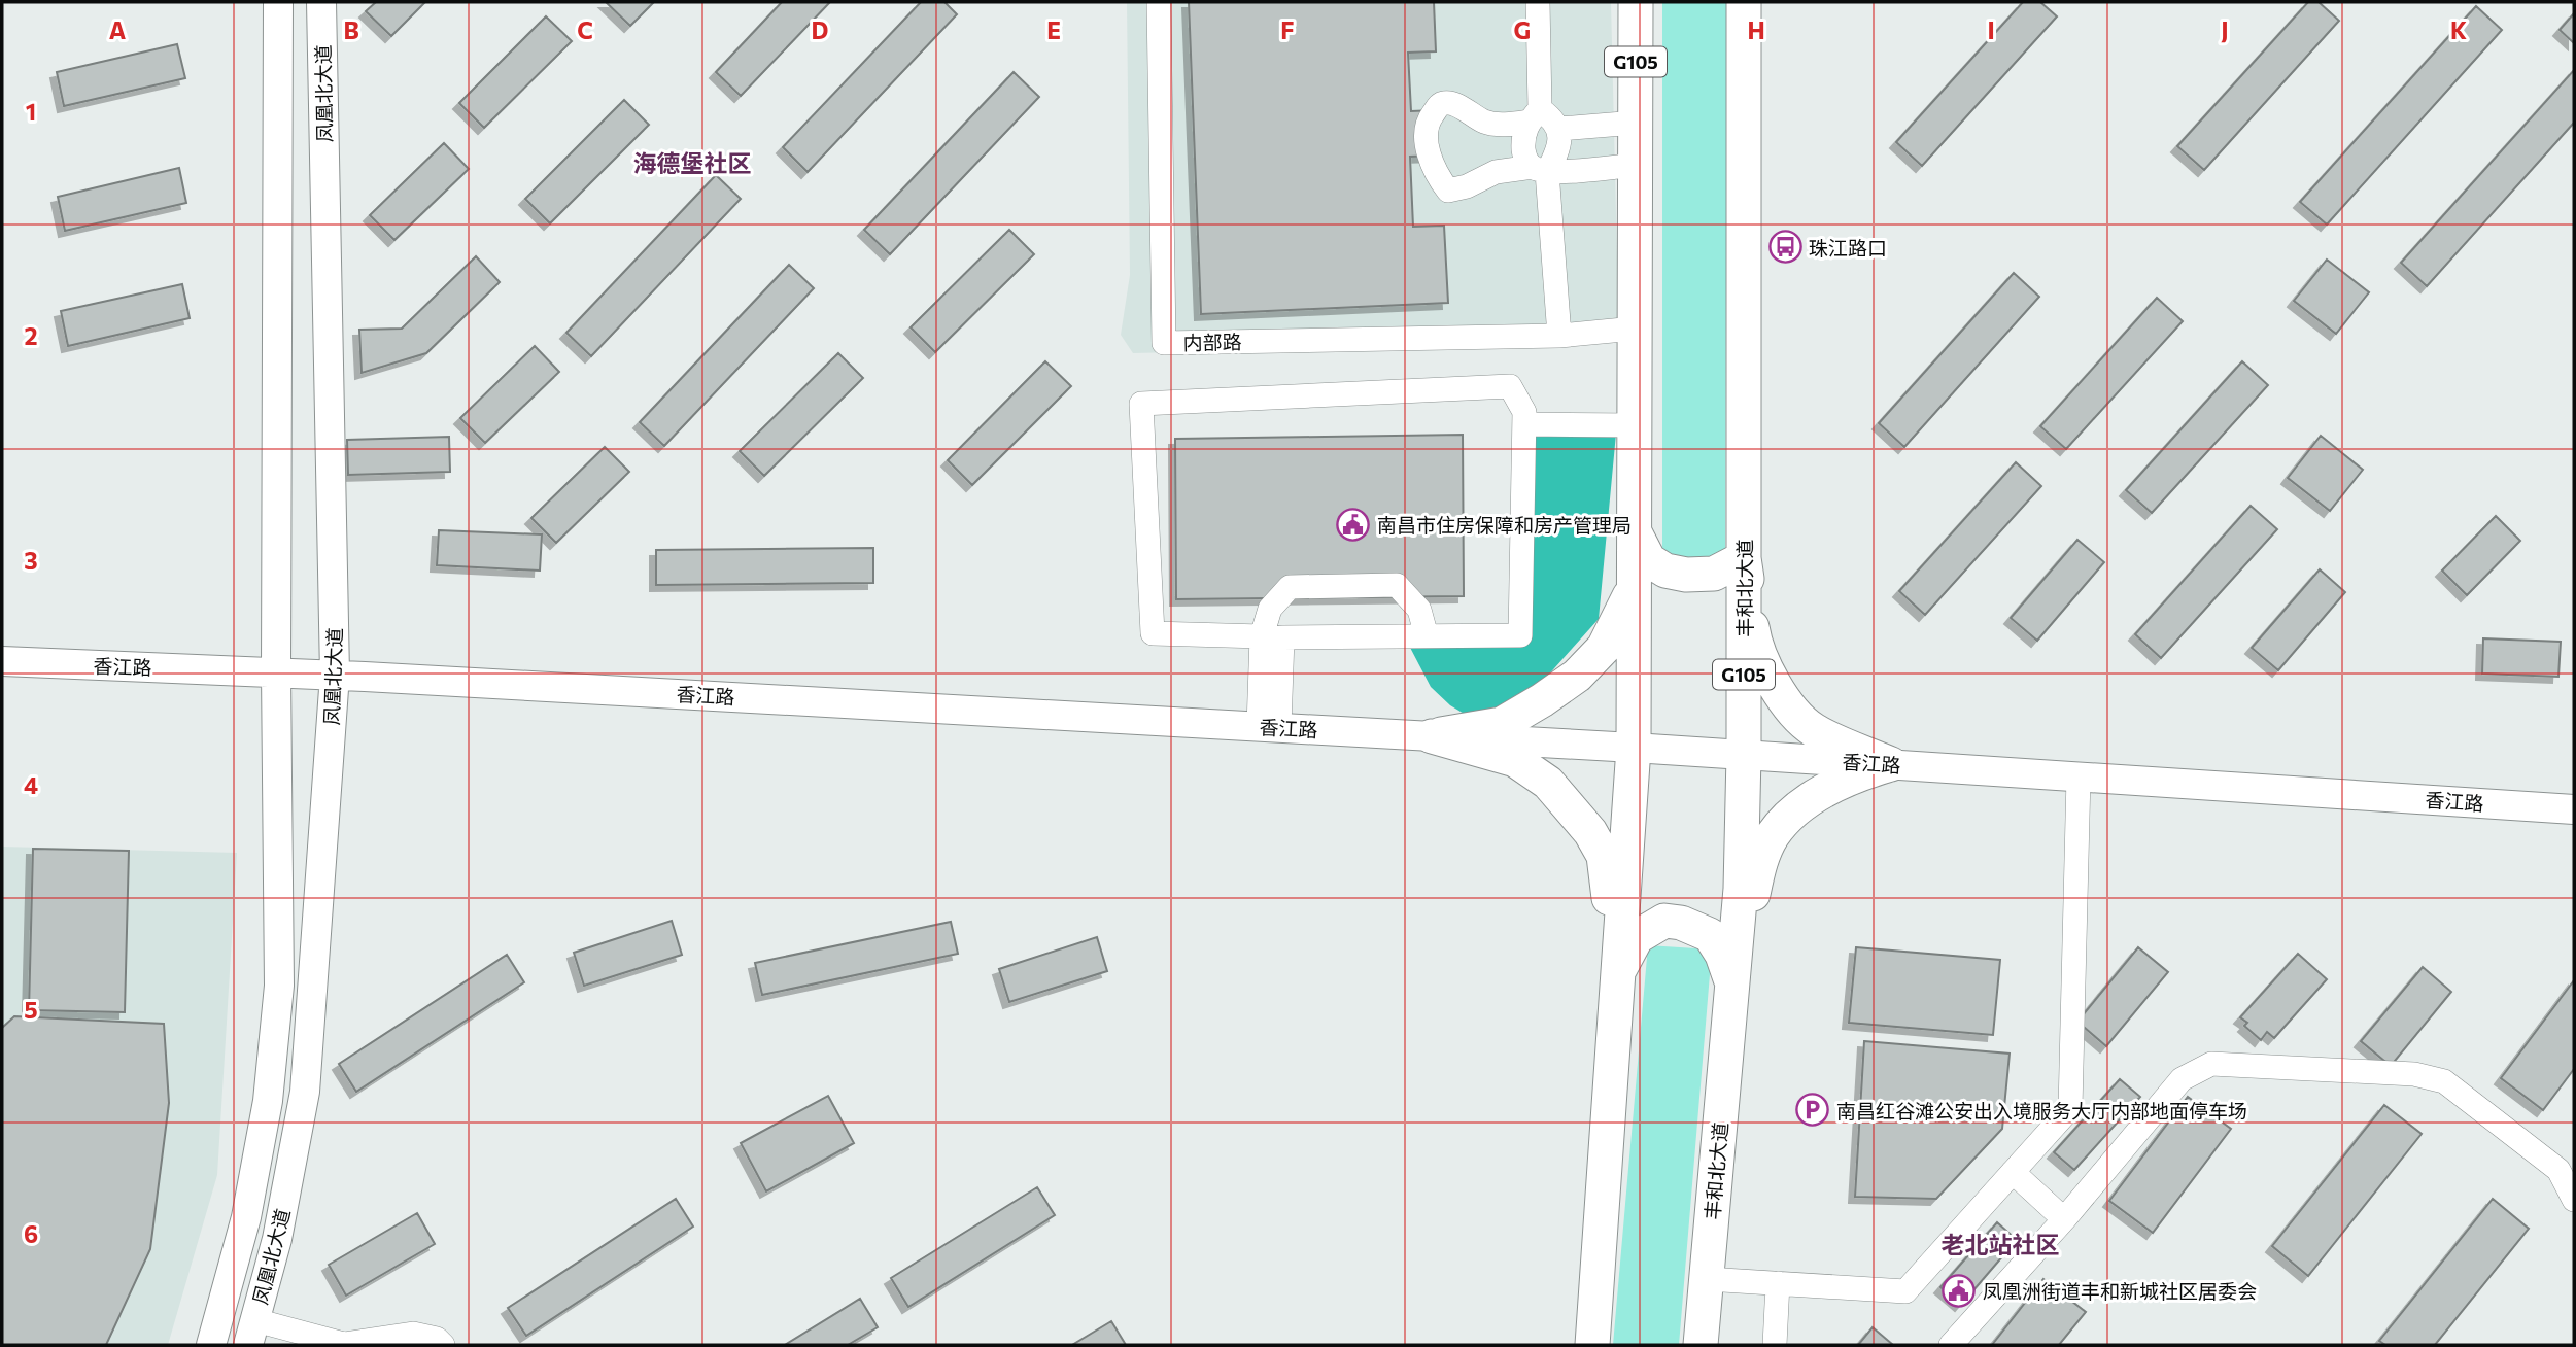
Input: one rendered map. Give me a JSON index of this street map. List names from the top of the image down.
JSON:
{
  "streets": {
    "highway": ["G105", "丰和北大道"],
    "main road": ["凤凰北大道", "香江路"],
    "street": ["内部路"]
  },
  "crossings": [
    ["G105", "内部路"],
    ["G105", "香江路"],
    ["凤凰北大道", "香江路"],
    ["丰和北大道", "香江路"]
  ],
  "districts": ["海德堡社区", "老北站社区"],
  "places": {
    "bus stop": ["珠江路口"],
    "public building": ["南昌市住房保障和房产管理局", "凤凰洲街道丰和新城社区居委会"],
    "parking": ["南昌红谷滩公安出入境服务大厅内部地面停车场"]
  },
  "grid": {
    "columns": [
      "A",
      "B",
      "C",
      "D",
      "E",
      "F",
      "G",
      "H",
      "I",
      "J",
      "K"
    ],
    "rows": [
      "1",
      "2",
      "3",
      "4",
      "5",
      "6"
    ]
  }
}
